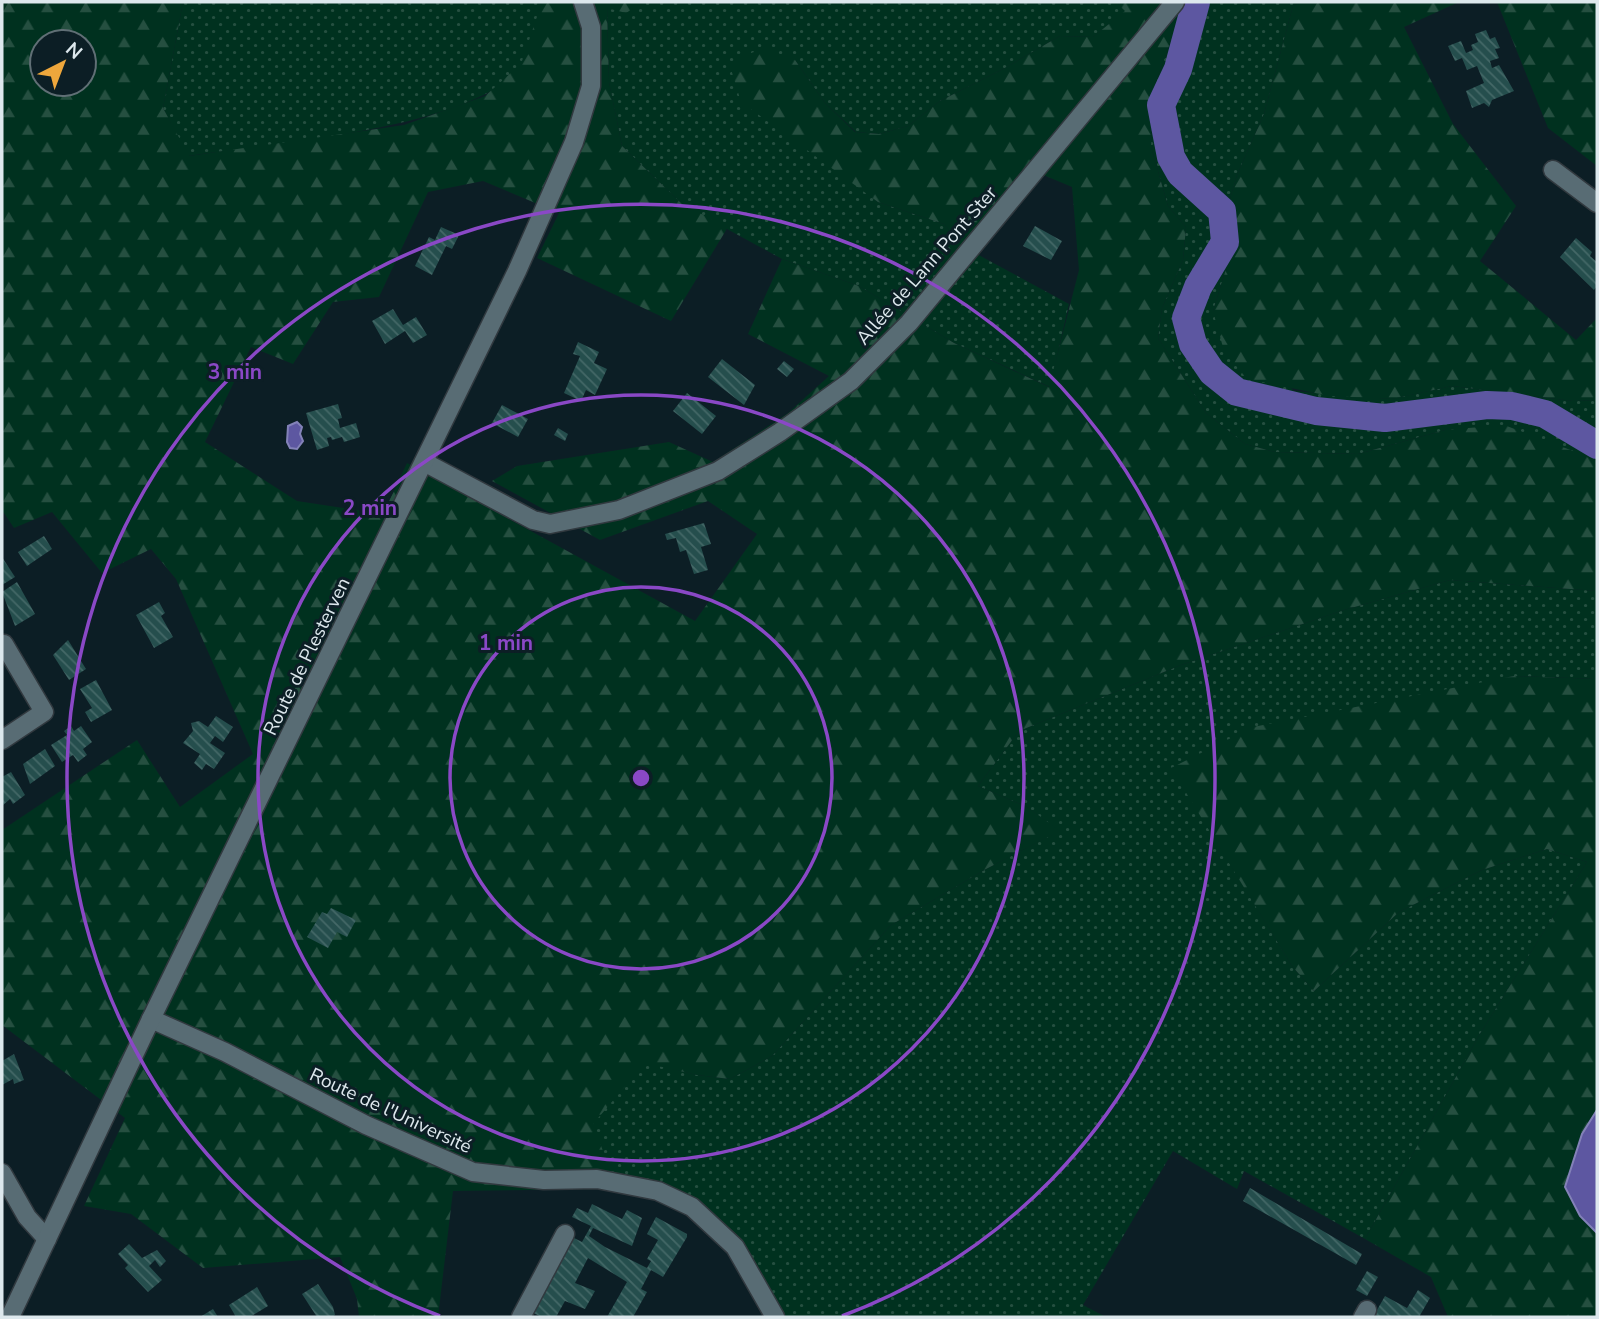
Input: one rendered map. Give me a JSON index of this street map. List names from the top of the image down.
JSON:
{
  "streets": {
    "street": ["Allée de Lann Pont Ster", "Route de Plesterven", "Route de l'Université"]
  },
  "crossings": [
    ["Allée de Lann Pont Ster", "Route de Plesterven"],
    ["Route de Plesterven", "Route de l'Université"]
  ],
  "north": "top right",
  "rings": ["3 min", "2 min", "1 min"]
}
